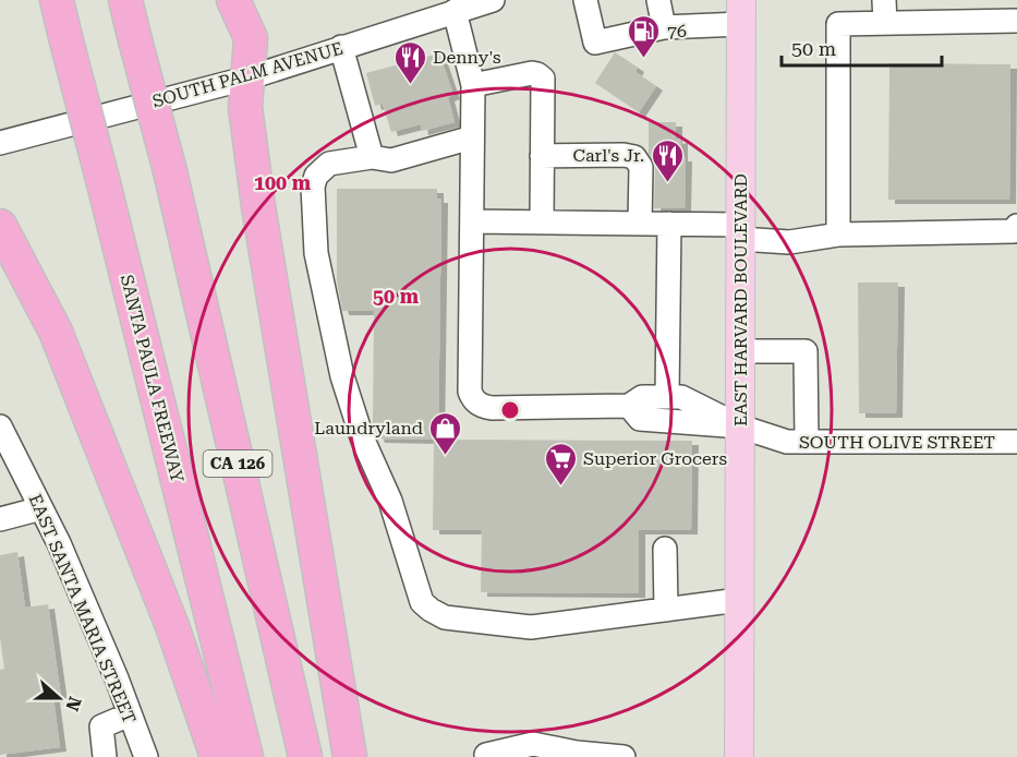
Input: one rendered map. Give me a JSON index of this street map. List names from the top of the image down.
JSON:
{
  "streets": {
    "highway": ["SANTA PAULA FREEWAY", "CA 126"],
    "main road": ["EAST HARVARD BOULEVARD"],
    "street": ["SOUTH PALM AVENUE", "SOUTH OLIVE STREET", "EAST SANTA MARIA STREET"]
  },
  "crossings": [
    ["EAST HARVARD BOULEVARD", "SOUTH OLIVE STREET"]
  ],
  "places": {
    "fuel station": ["76"],
    "restaurant": ["Denny's", "Carl's Jr."],
    "shop": ["Laundryland"],
    "supermarket": ["Superior Grocers"]
  },
  "scale_bar": "50 m",
  "north": "right",
  "rings": ["100 m", "50 m"]
}
